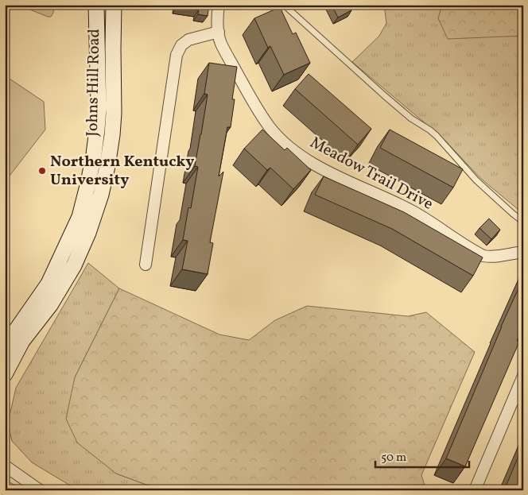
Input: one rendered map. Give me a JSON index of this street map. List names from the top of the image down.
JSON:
{
  "streets": {
    "main road": ["Johns Hill Road"],
    "street": ["Meadow Trail Drive"]
  },
  "places": ["Northern Kentucky University"],
  "scale_bar": "50 m"
}
